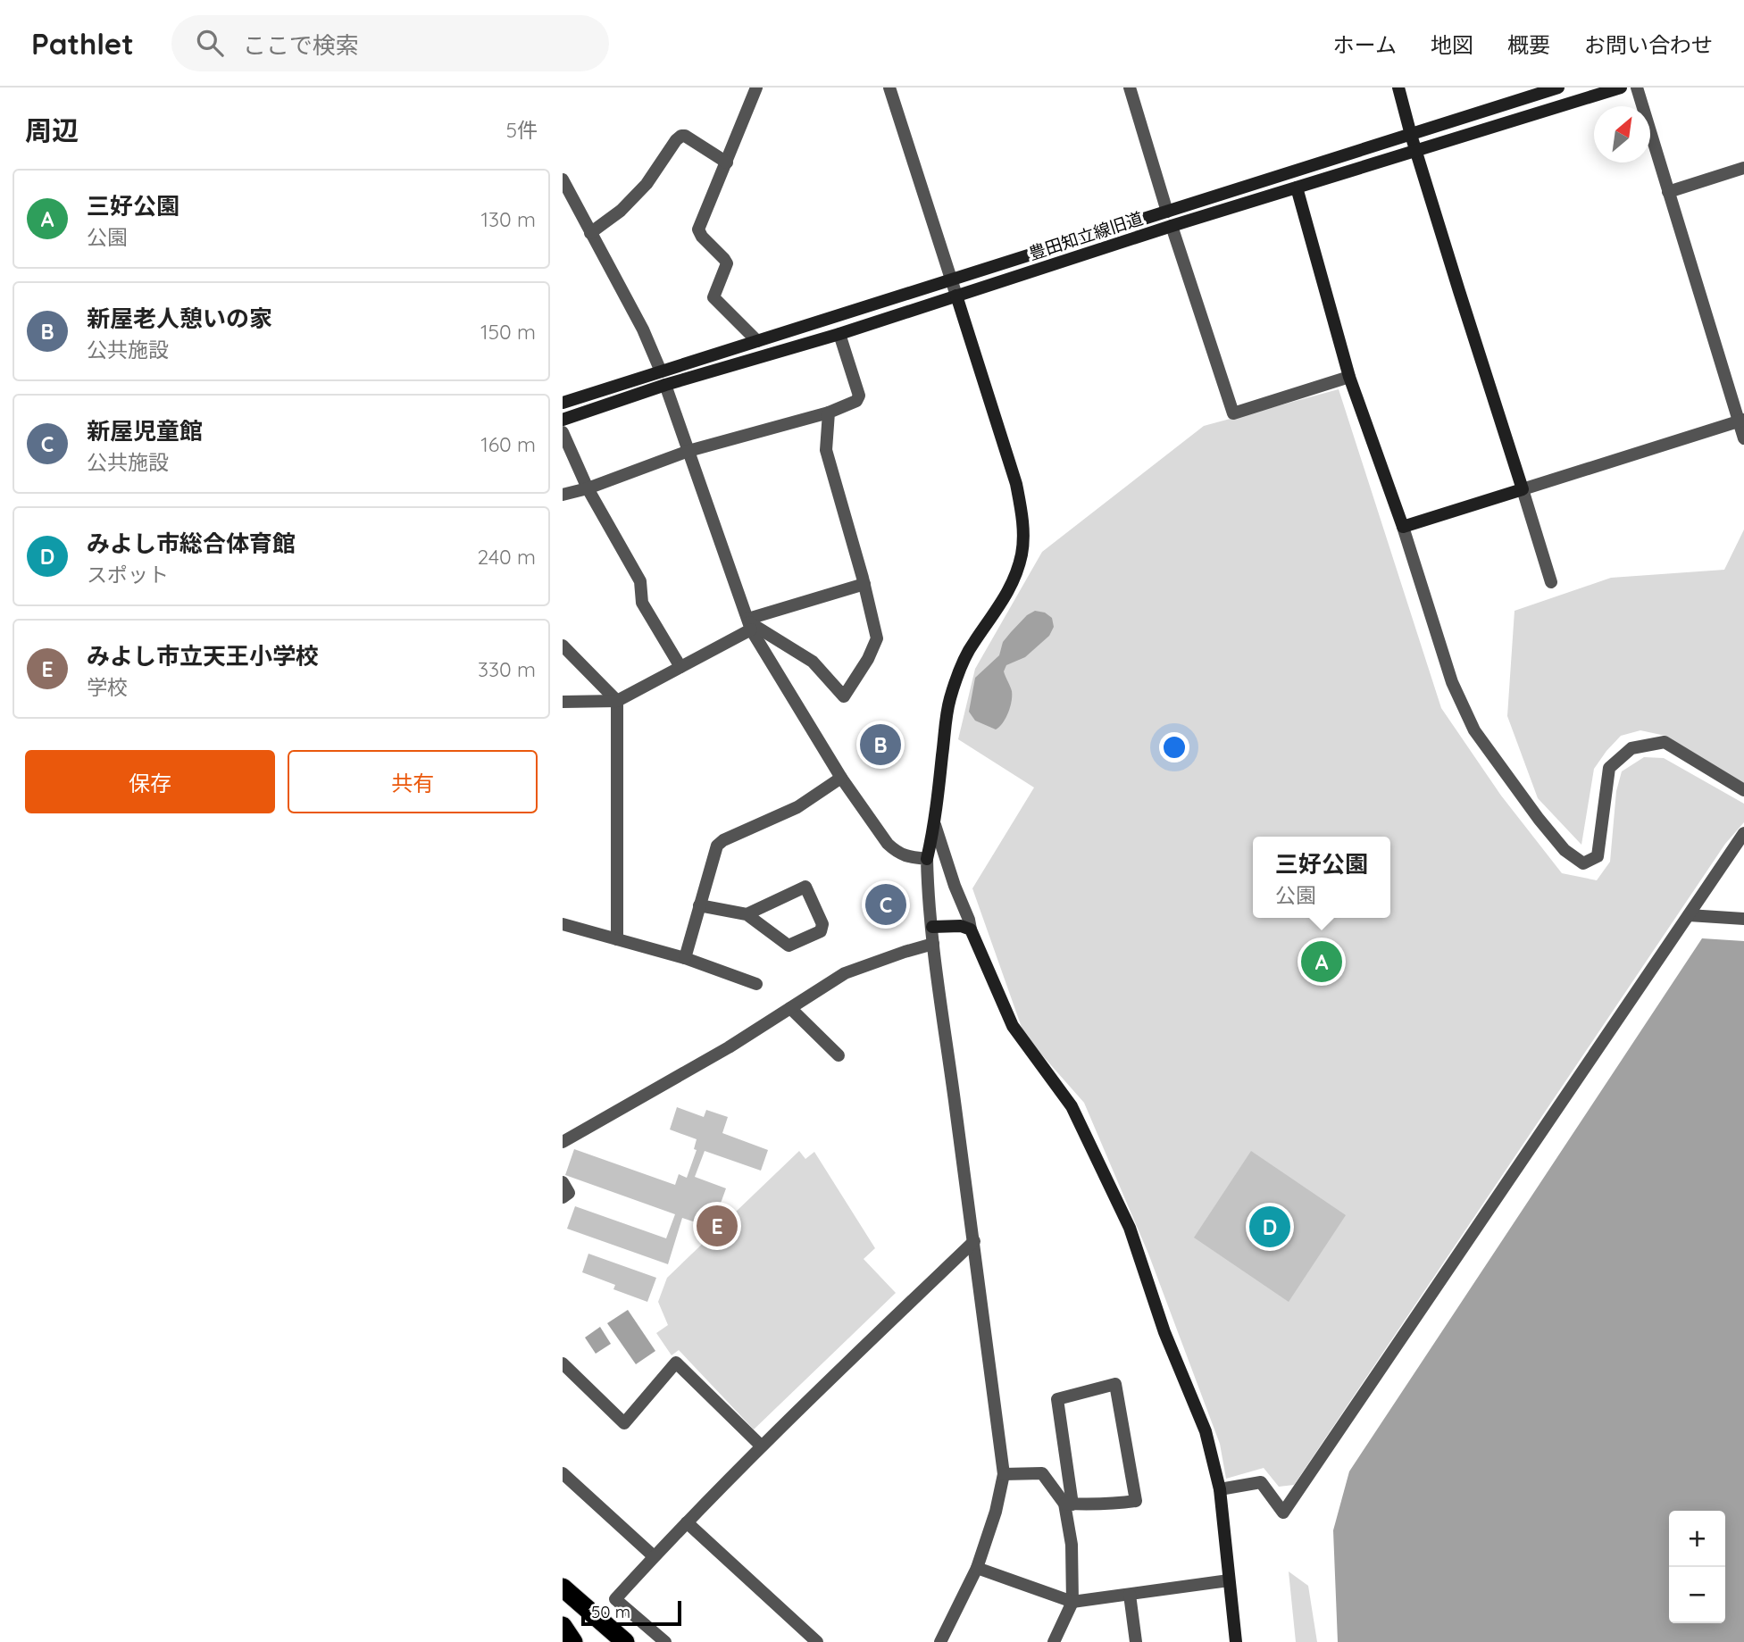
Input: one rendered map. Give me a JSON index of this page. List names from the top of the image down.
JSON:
{
  "streets": {
    "street": ["豊田知立線旧道"]
  },
  "scale_bar": "50 m",
  "north": "top right",
  "page": {
    "header": "Pathlet",
    "search": "ここで検索",
    "nav": [
      "ホーム",
      "地図",
      "概要",
      "お問い合わせ"
    ],
    "heading": ["周辺", "5件"],
    "list": [
      {
        "mark": "A",
        "name": "三好公園",
        "note": "公園",
        "value": "130 m"
      },
      {
        "mark": "B",
        "name": "新屋老人憩いの家",
        "note": "公共施設",
        "value": "150 m"
      },
      {
        "mark": "C",
        "name": "新屋児童館",
        "note": "公共施設",
        "value": "160 m"
      },
      {
        "mark": "D",
        "name": "みよし市総合体育館",
        "note": "スポット",
        "value": "240 m"
      },
      {
        "mark": "E",
        "name": "みよし市立天王小学校",
        "note": "学校",
        "value": "330 m"
      }
    ],
    "pins": [
      "B",
      "C",
      "A",
      "E",
      "D"
    ],
    "buttons": ["保存", "共有"],
    "popup": ["三好公園", "公園"],
    "map_buttons": ["+", "−"],
    "scale": "50 m"
  }
}
